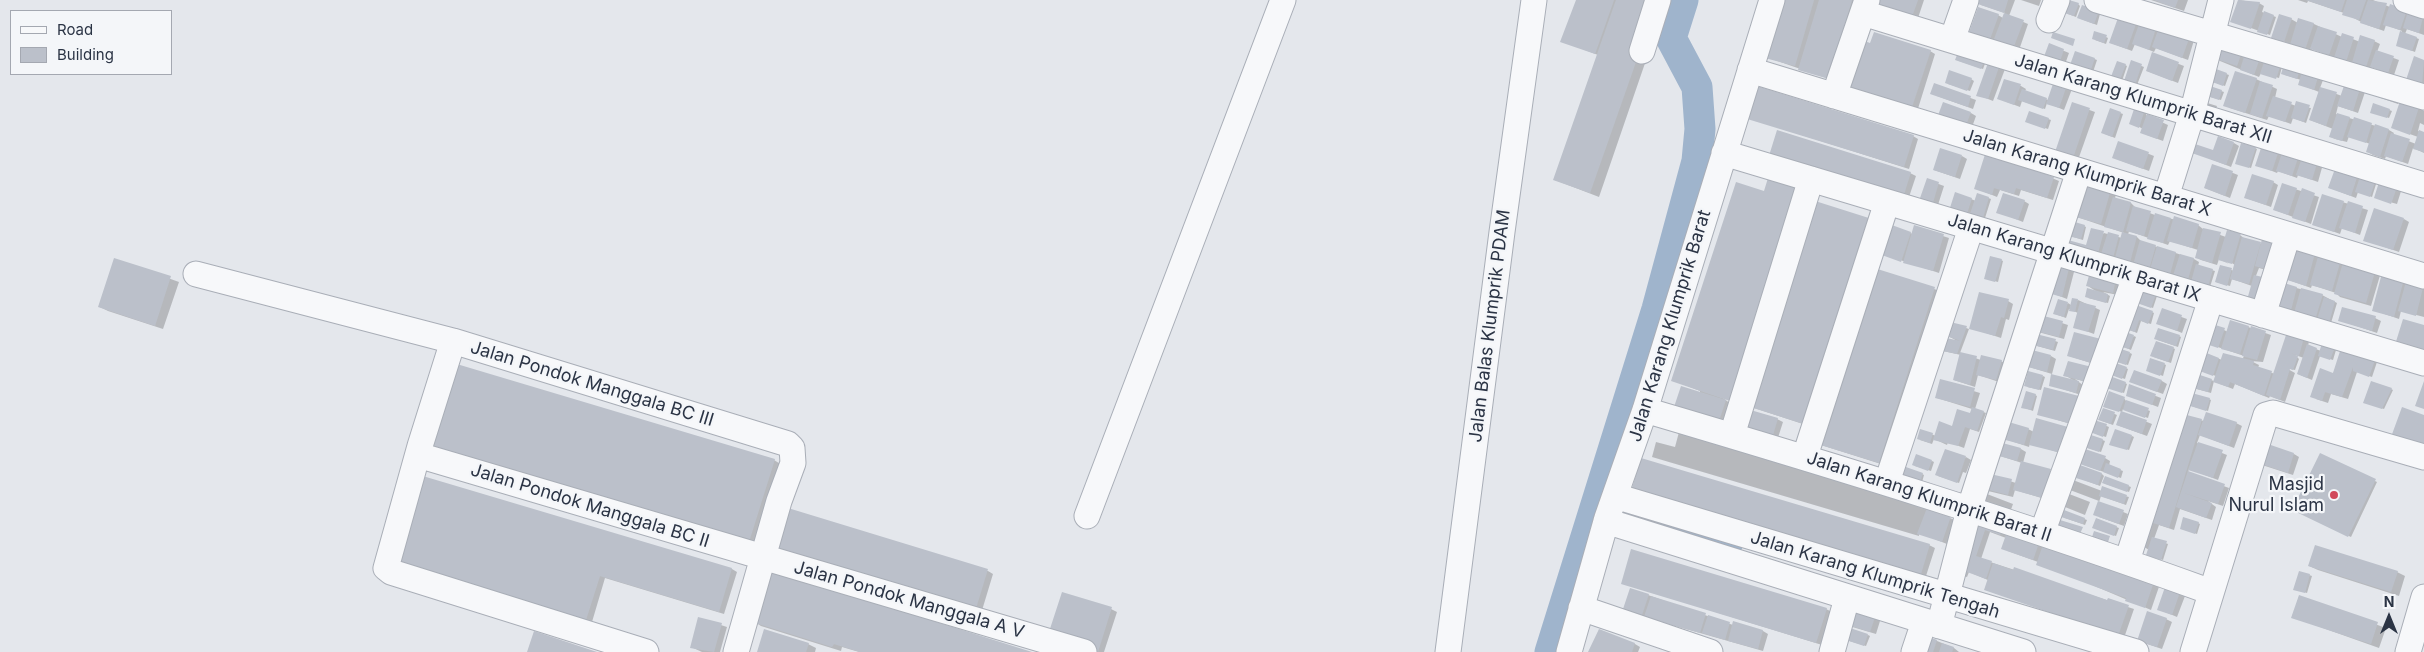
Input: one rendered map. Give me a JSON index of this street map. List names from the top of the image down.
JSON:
{
  "streets": {
    "street": [
      "Jalan Karang Klumprik Barat XII",
      "Jalan Karang Klumprik Barat X",
      "Jalan Karang Klumprik Barat IX",
      "Jalan Balas Klumprik PDAM",
      "Jalan Karang Klumprik Barat",
      "Jalan Pondok Manggala BC III",
      "Jalan Karang Klumprik Barat II",
      "Jalan Pondok Manggala BC II",
      "Jalan Karang Klumprik Tengah",
      "Jalan Pondok Manggala A V"
    ]
  },
  "crossings": [
    ["Jalan Karang Klumprik Barat X", "Jalan Karang Klumprik Barat"],
    ["Jalan Karang Klumprik Barat IX", "Jalan Karang Klumprik Barat"],
    ["Jalan Karang Klumprik Barat", "Jalan Karang Klumprik Barat II"],
    ["Jalan Karang Klumprik Barat", "Jalan Karang Klumprik Tengah"],
    ["Jalan Pondok Manggala BC III", "Jalan Pondok Manggala BC II"],
    ["Jalan Pondok Manggala BC III", "Jalan Pondok Manggala A V"],
    ["Jalan Pondok Manggala BC II", "Jalan Pondok Manggala A V"]
  ],
  "places": ["Masjid Nurul Islam"],
  "legend": ["Road", "Building"],
  "north": "top"
}
